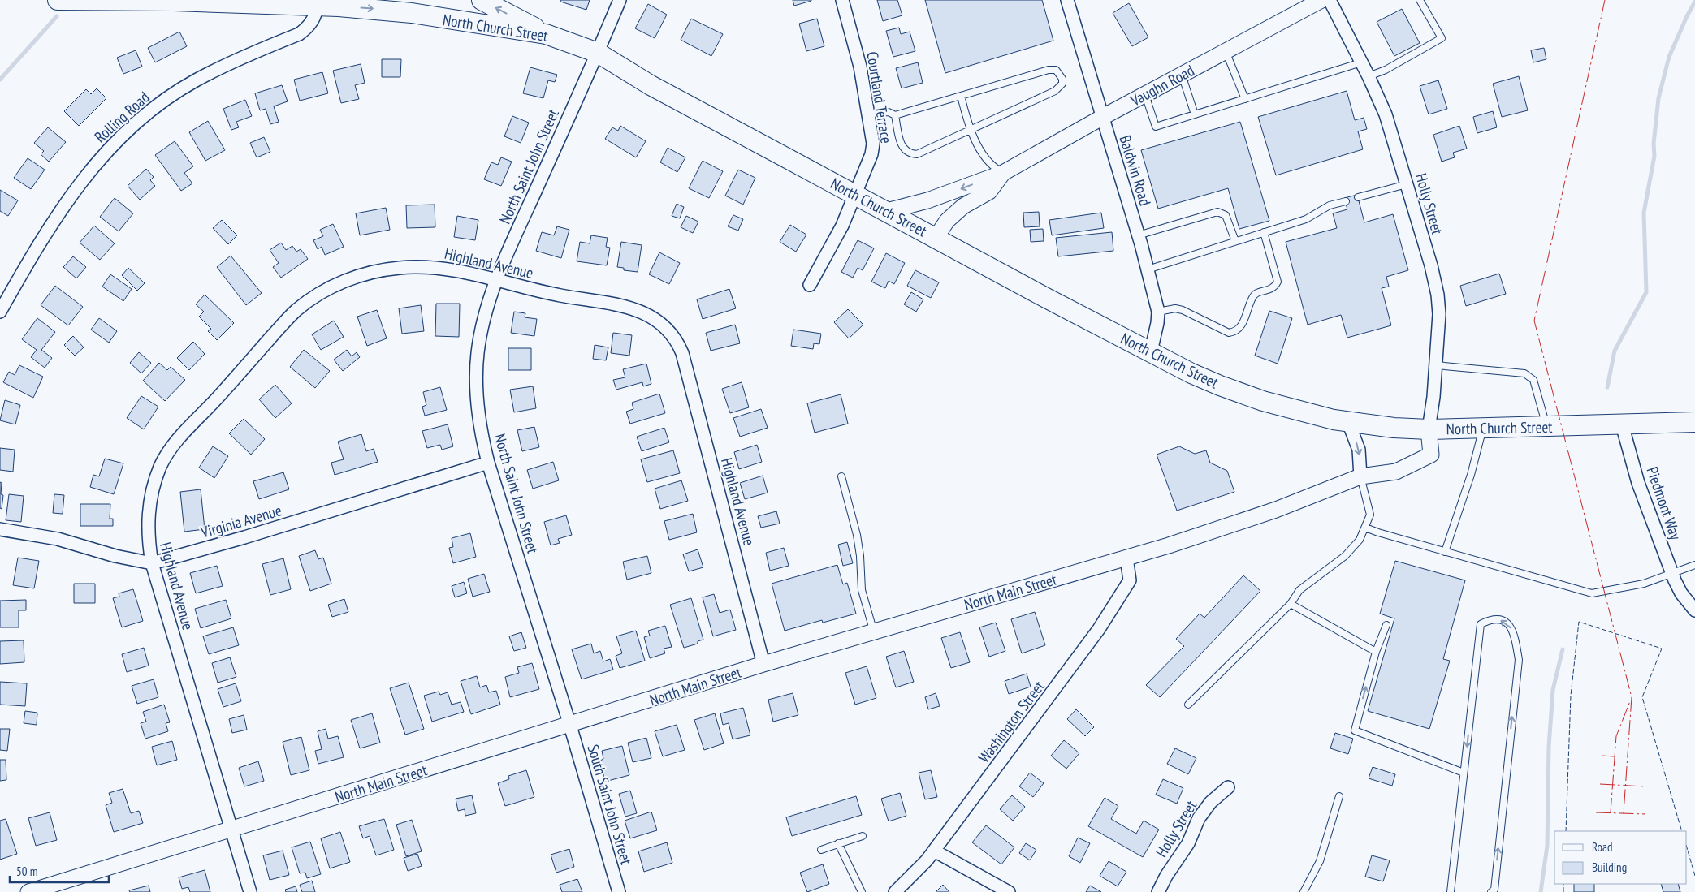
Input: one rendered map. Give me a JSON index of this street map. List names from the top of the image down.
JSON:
{
  "streets": {
    "main road": ["North Church Street"],
    "street": [
      "Vaughn Road",
      "Courtland Terrace",
      "Rolling Road",
      "North Saint John Street",
      "Baldwin Road",
      "Holly Street",
      "Highland Avenue",
      "Piedmont Way",
      "Virginia Avenue",
      "North Main Street",
      "Washington Street",
      "South Saint John Street"
    ]
  },
  "crossings": [
    ["North Church Street", "Vaughn Road"],
    ["North Church Street", "Courtland Terrace"],
    ["North Church Street", "Rolling Road"],
    ["North Church Street", "North Saint John Street"],
    ["North Church Street", "Baldwin Road"],
    ["North Church Street", "Holly Street"],
    ["North Church Street", "Piedmont Way"],
    ["North Church Street", "North Main Street"],
    ["Vaughn Road", "Baldwin Road"],
    ["North Saint John Street", "Highland Avenue"],
    ["North Saint John Street", "Virginia Avenue"],
    ["North Saint John Street", "North Main Street"],
    ["North Saint John Street", "South Saint John Street"],
    ["Holly Street", "North Main Street"],
    ["Highland Avenue", "Virginia Avenue"],
    ["Highland Avenue", "North Main Street"],
    ["North Main Street", "Washington Street"],
    ["North Main Street", "South Saint John Street"]
  ],
  "legend": ["Road", "Building"],
  "scale_bar": "50 m"
}
